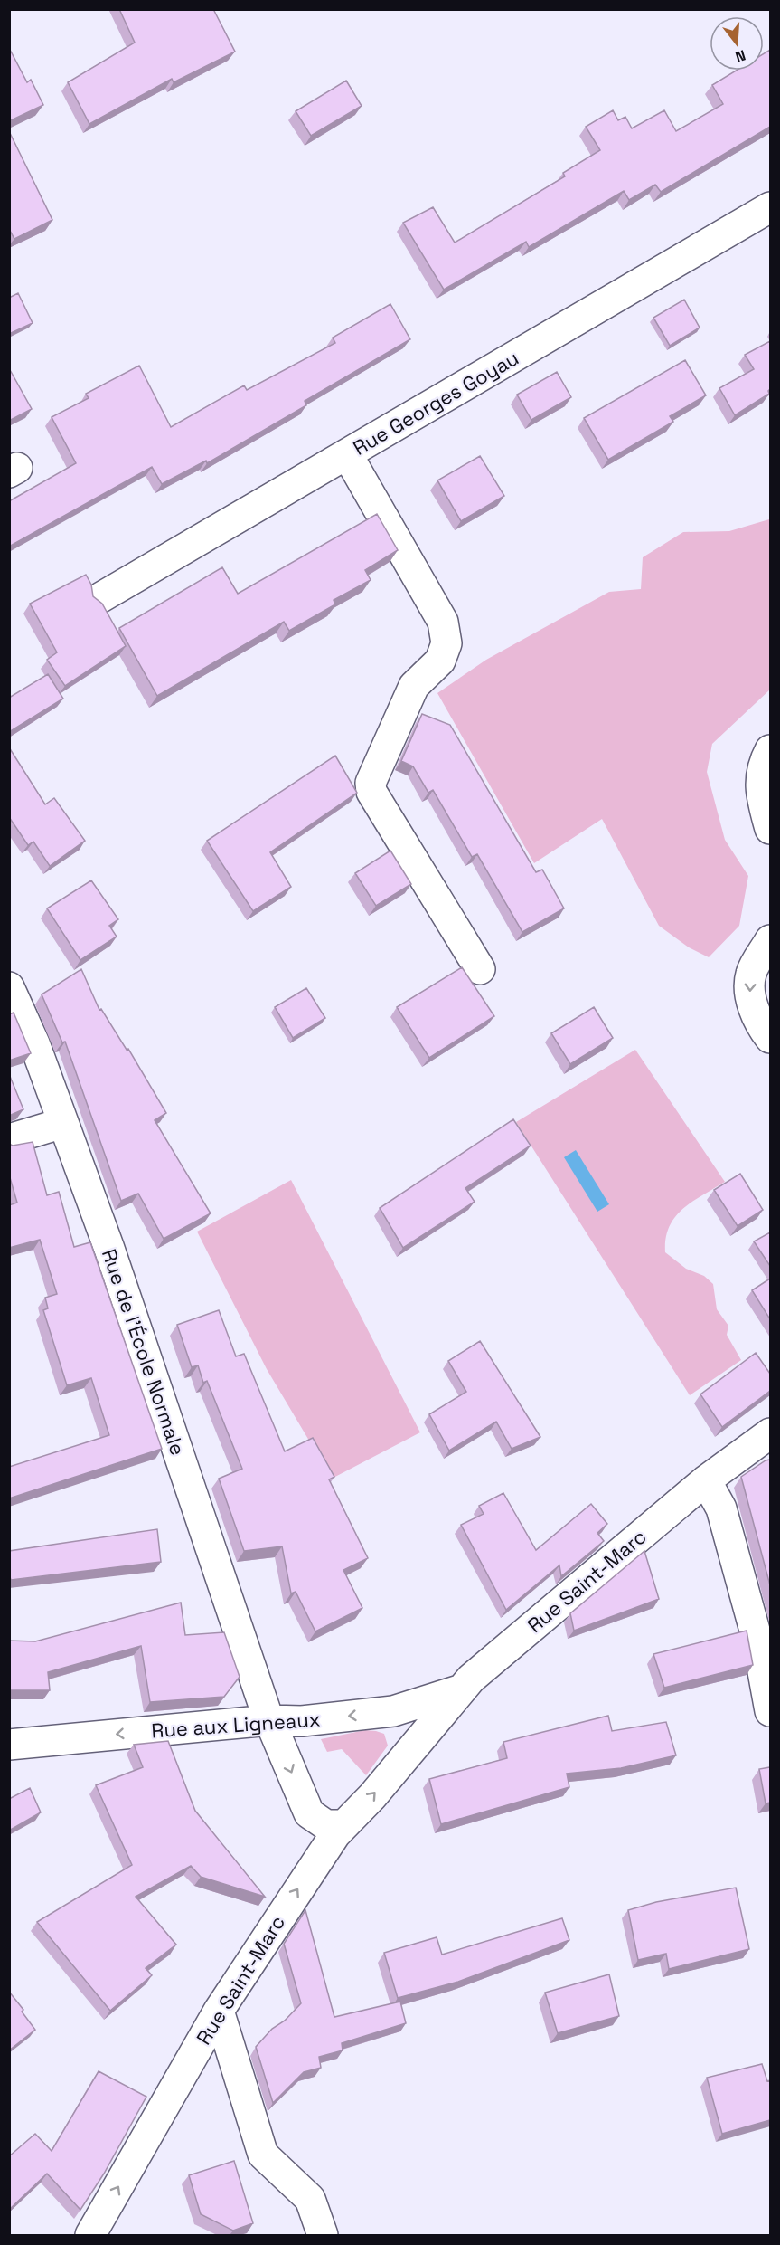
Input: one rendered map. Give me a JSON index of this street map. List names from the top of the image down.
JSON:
{
  "streets": {
    "street": [
      "Rue Georges Goyau",
      "Rue de l'École Normale",
      "Rue Saint-Marc",
      "Rue aux Ligneaux"
    ]
  },
  "crossings": [
    ["Rue de l'École Normale", "Rue Saint-Marc"],
    ["Rue de l'École Normale", "Rue aux Ligneaux"],
    ["Rue Saint-Marc", "Rue aux Ligneaux"]
  ],
  "one_way": ["Rue Saint-Marc", "Rue aux Ligneaux"],
  "north": "bottom"
}
